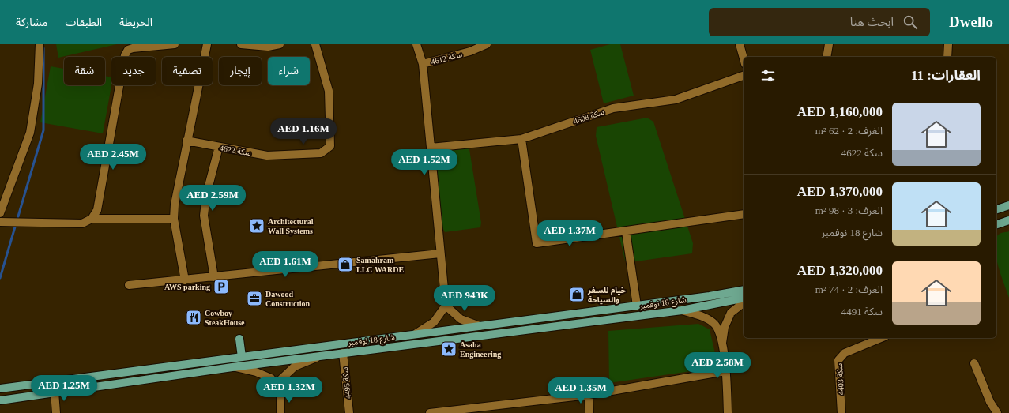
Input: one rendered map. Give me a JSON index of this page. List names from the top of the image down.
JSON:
{
  "streets": {
    "main road": ["شارع 18 نوفمبر"],
    "street": [
      "سكة 4612",
      "سكة 4608",
      "سكة 4622",
      "سكة 4403",
      "سكة 4495"
    ]
  },
  "crossings": [
    ["شارع 18 نوفمبر", "سكة 4495"]
  ],
  "places": {
    "place": ["Architectural Wall Systems", "Asaha Engineering"],
    "shop": ["Samahram LLC WARDE", "خيام للسفر والسياحة"],
    "parking": ["AWS parking"],
    "office": ["Dawood Construction"],
    "restaurant": ["Cowboy SteakHouse"]
  },
  "page": {
    "header": "Dwello",
    "search": "ابحث هنا",
    "nav": ["الخريطة", "الطبقات", "مشاركة"],
    "chip": [
      "شراء",
      "إيجار",
      "تصفية",
      "جديد",
      "شقة"
    ],
    "heading": "العقارات: 11",
    "list": [
      {
        "name": "AED 1,160,000",
        "note": "الغرف: 2 · 62 m² · سكة 4622"
      },
      {
        "name": "AED 1,370,000",
        "note": "الغرف: 3 · 98 m² · شارع 18 نوفمبر"
      },
      {
        "name": "AED 1,320,000",
        "note": "الغرف: 2 · 74 m² · سكة 4491"
      }
    ],
    "price": [
      "AED 1.16M",
      "AED 2.45M",
      "AED 1.52M",
      "AED 2.59M",
      "AED 1.37M",
      "AED 1.61M",
      "AED 943K",
      "AED 2.58M",
      "AED 1.25M",
      "AED 1.32M",
      "AED 1.35M"
    ]
  }
}
